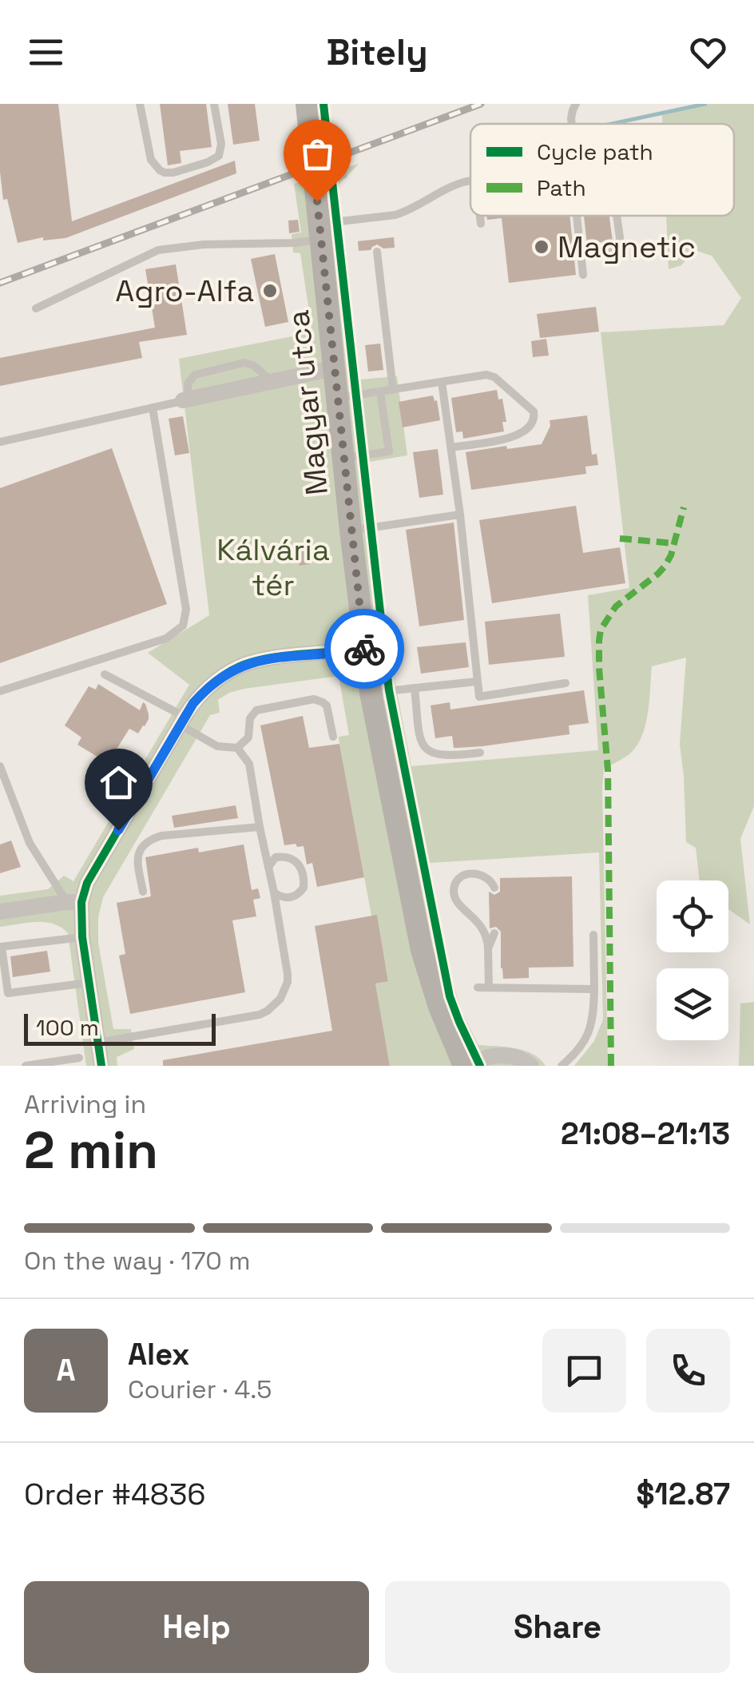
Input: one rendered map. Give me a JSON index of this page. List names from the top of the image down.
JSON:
{
  "streets": {
    "main road": ["Magyar utca"]
  },
  "parks": ["Kálvária tér"],
  "places": ["Magnetic", "Agro-Alfa"],
  "legend": ["Cycle path", "Path"],
  "scale_bar": "100 m",
  "page": {
    "header": "Bitely",
    "scale": "100 m",
    "heading": ["2 min", "Arriving in", "21:08–21:13"],
    "panel": [
      "Alex",
      "Courier · 4.5",
      "Order #4836",
      "$12.87"
    ],
    "bar": "On the way · 170 m",
    "round": "A",
    "buttons": ["Help", "Share"]
  }
}
